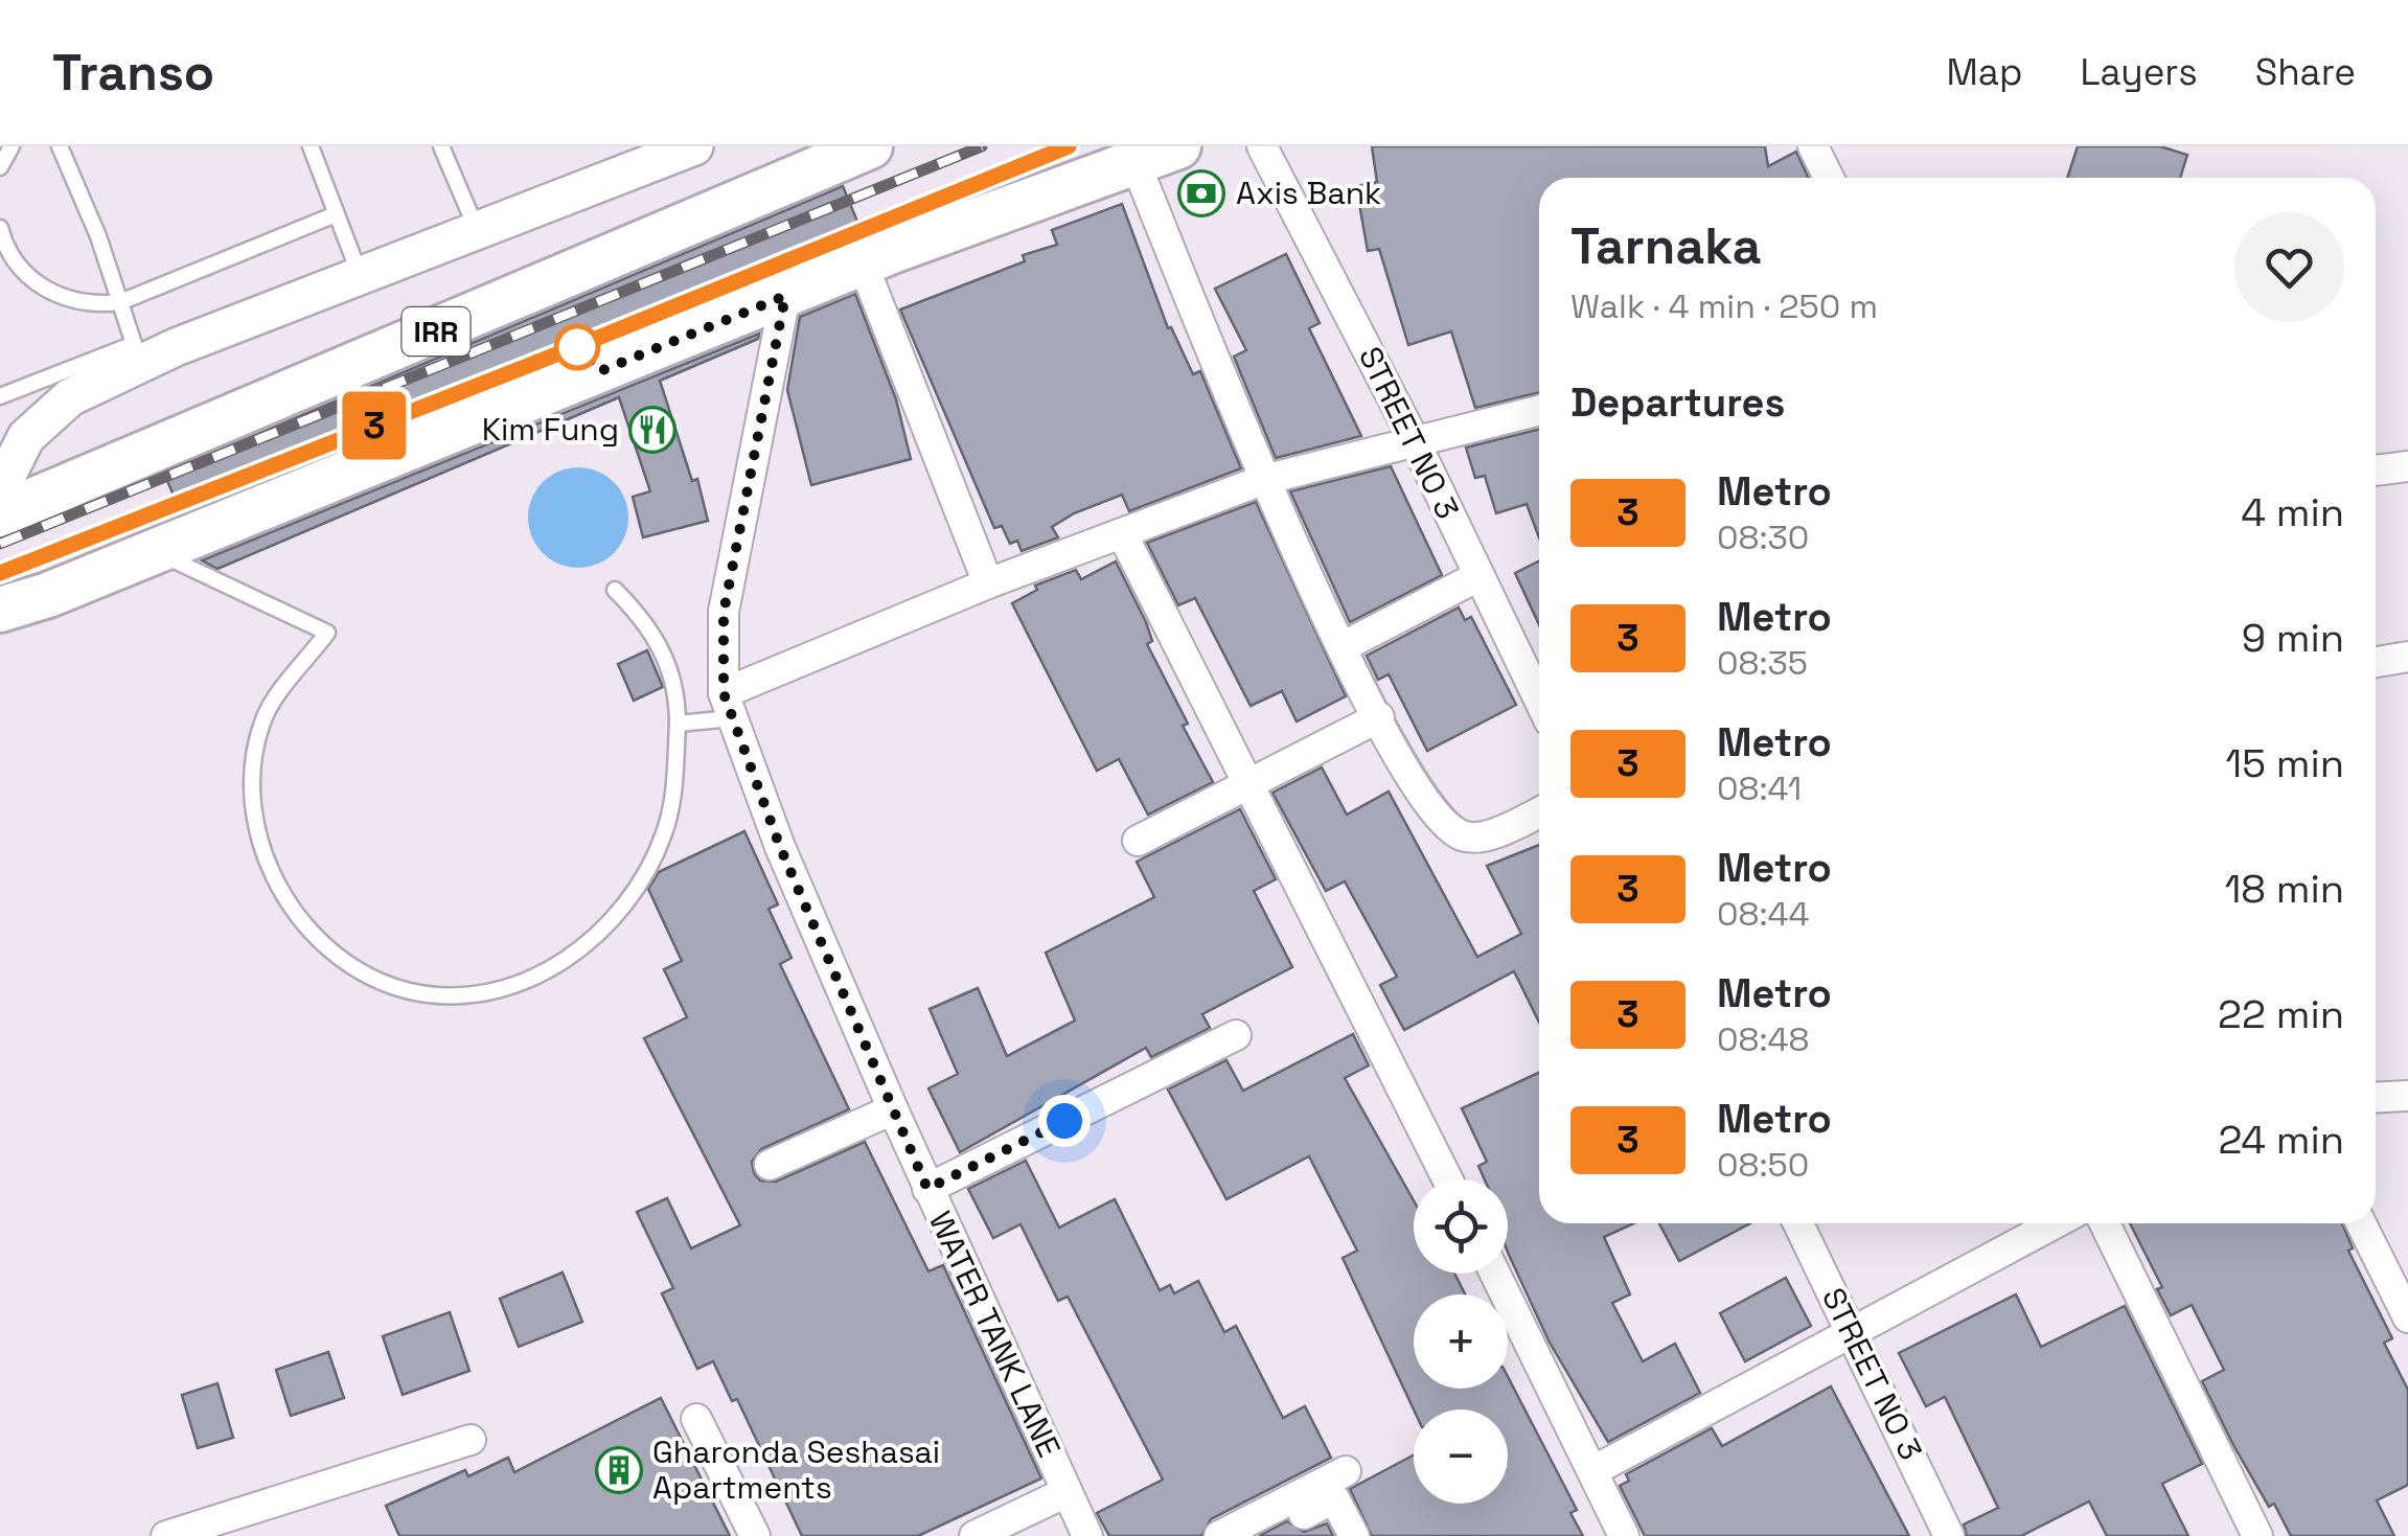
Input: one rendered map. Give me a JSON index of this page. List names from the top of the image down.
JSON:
{
  "streets": {
    "main road": ["IRR"],
    "street": ["STREET NO 3", "WATER TANK LANE"]
  },
  "places": {
    "bank": ["Axis Bank"],
    "restaurant": ["Kim Fung"],
    "building": ["Gharonda Seshasai Apartments"]
  },
  "lines": ["metro line 3"],
  "page": {
    "header": "Transo",
    "nav": ["Map", "Layers", "Share"],
    "on_map": "3",
    "heading": [
      ["Tarnaka", "Walk · 4 min · 250 m"],
      "Departures"
    ],
    "list": [
      {
        "mark": "3",
        "name": "Metro",
        "note": "08:30",
        "value": "4 min"
      },
      {
        "mark": "3",
        "name": "Metro",
        "note": "08:35",
        "value": "9 min"
      },
      {
        "mark": "3",
        "name": "Metro",
        "note": "08:41",
        "value": "15 min"
      },
      {
        "mark": "3",
        "name": "Metro",
        "note": "08:44",
        "value": "18 min"
      },
      {
        "mark": "3",
        "name": "Metro",
        "note": "08:48",
        "value": "22 min"
      },
      {
        "mark": "3",
        "name": "Metro",
        "note": "08:50",
        "value": "24 min"
      }
    ],
    "map_buttons": ["+", "−"]
  }
}
